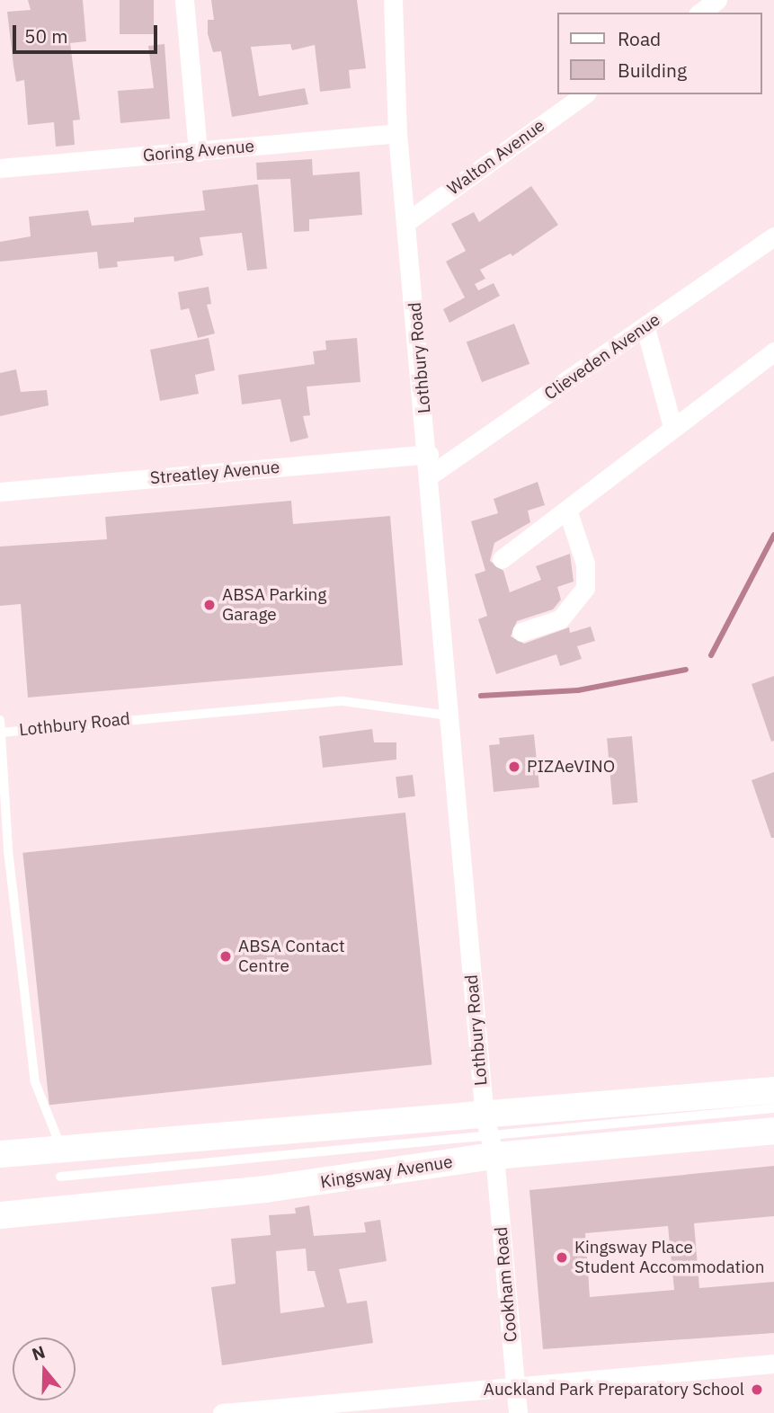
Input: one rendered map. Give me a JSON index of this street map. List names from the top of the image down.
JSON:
{
  "streets": {
    "main road": ["Kingsway Avenue"],
    "street": [
      "Goring Avenue",
      "Walton Avenue",
      "Clieveden Avenue",
      "Lothbury Road",
      "Streatley Avenue",
      "Cookham Road"
    ]
  },
  "crossings": [
    ["Goring Avenue", "Lothbury Road"],
    ["Walton Avenue", "Lothbury Road"],
    ["Clieveden Avenue", "Lothbury Road"],
    ["Lothbury Road", "Streatley Avenue"],
    ["Lothbury Road", "Kingsway Avenue"],
    ["Lothbury Road", "Cookham Road"],
    ["Kingsway Avenue", "Cookham Road"]
  ],
  "places": [
    "ABSA Parking Garage",
    "PIZAeVINO",
    "ABSA Contact Centre",
    "Kingsway Place Student Accommodation",
    "Auckland Park Preparatory School"
  ],
  "legend": ["Road", "Building"],
  "scale_bar": "50 m",
  "north": "top"
}
